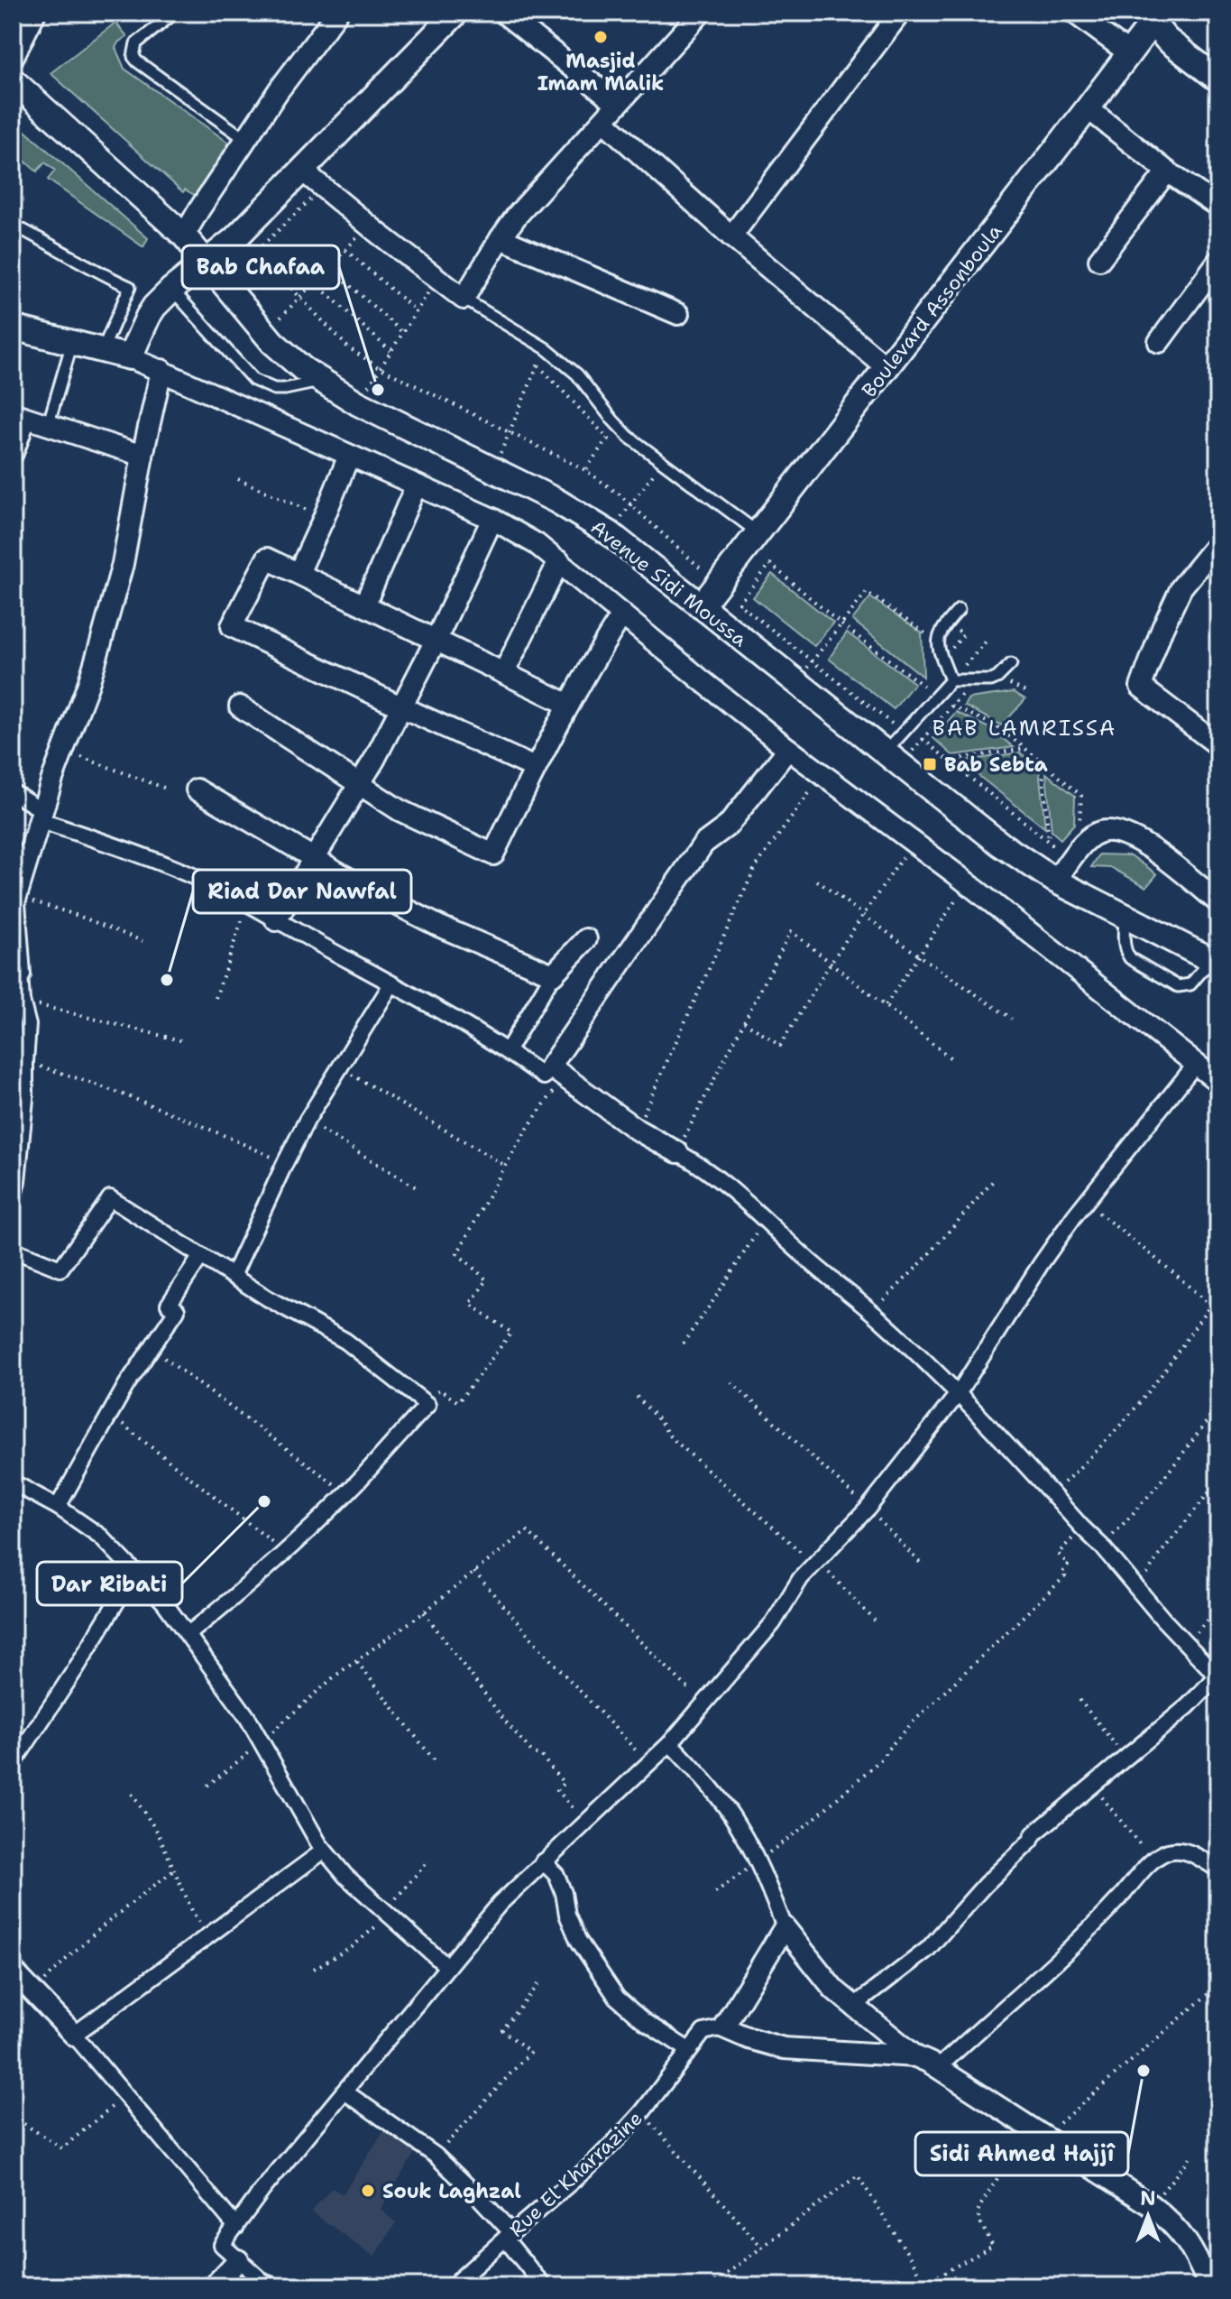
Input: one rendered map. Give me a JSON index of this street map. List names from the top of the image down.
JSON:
{
  "streets": {
    "street": ["Boulevard Assonboula", "Avenue Sidi Moussa", "Rue El Kharrazine"]
  },
  "crossings": [
    ["Boulevard Assonboula", "Avenue Sidi Moussa"]
  ],
  "districts": ["BAB LAMRISSA"],
  "places": {
    "other": [
      "Masjid Imam Malik",
      "Bab Chafaa",
      "Riad Dar Nawfal",
      "Dar Ribati",
      "Sidi Ahmed Hajjî",
      "Souk Laghzal"
    ],
    "transit": ["Bab Sebta"]
  },
  "north": "top"
}
